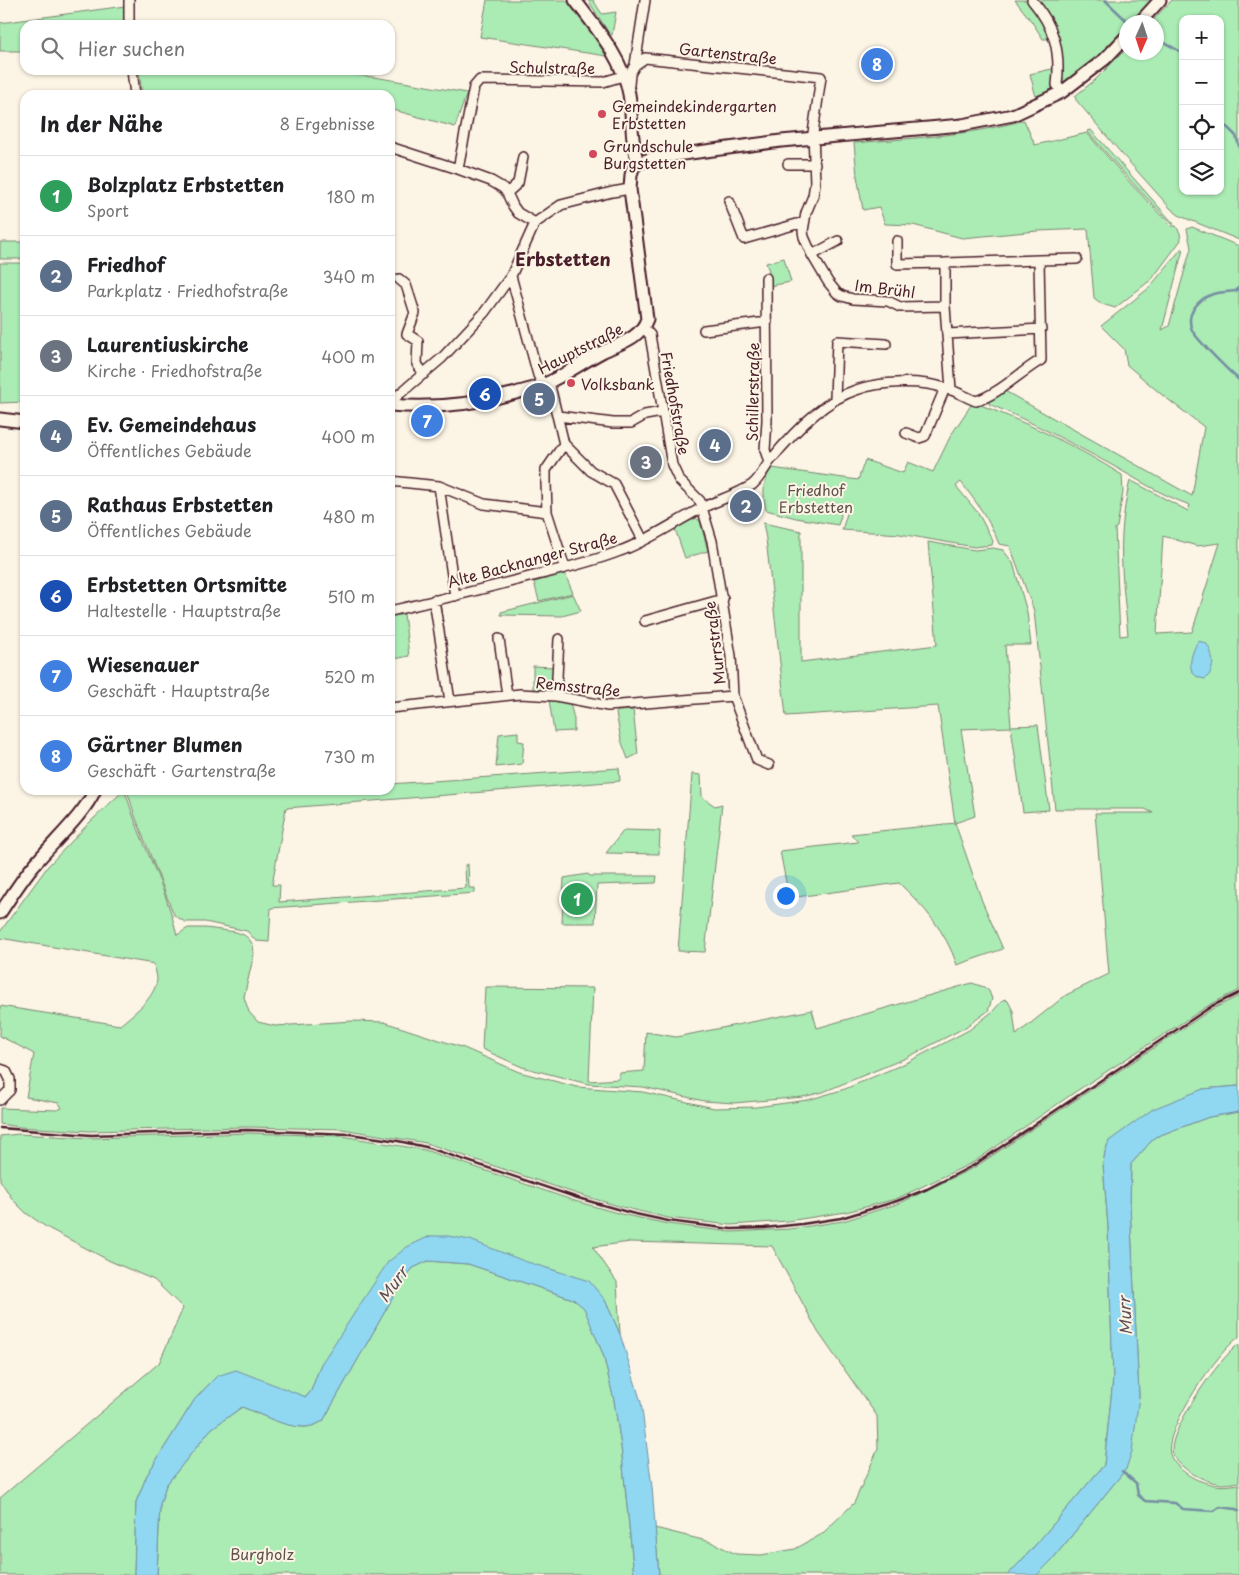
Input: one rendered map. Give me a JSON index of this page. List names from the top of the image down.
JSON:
{
  "streets": {
    "street": [
      "Gartenstraße",
      "Schulstraße",
      "Im Brühl",
      "Hauptstraße",
      "Schillerstraße",
      "Friedhofstraße",
      "Alte Backnanger Straße",
      "Murrstraße",
      "Remsstraße"
    ]
  },
  "crossings": [
    ["Gartenstraße", "Im Brühl"],
    ["Hauptstraße", "Friedhofstraße"],
    ["Friedhofstraße", "Alte Backnanger Straße"],
    ["Friedhofstraße", "Murrstraße"],
    ["Alte Backnanger Straße", "Murrstraße"],
    ["Murrstraße", "Remsstraße"]
  ],
  "districts": ["Erbstetten"],
  "water": ["Murr"],
  "parks": ["Friedhof Erbstetten", "Burgholz"],
  "places": ["Gemeindekindergarten Erbstetten", "Grundschule Burgstetten", "Volksbank"],
  "north": "bottom",
  "page": {
    "map_buttons": ["+", "−"],
    "search": "Hier suchen",
    "pins": [
      "8",
      "6",
      "5",
      "7",
      "4",
      "3",
      "2",
      "1"
    ],
    "heading": ["In der Nähe", "8 Ergebnisse"],
    "list": [
      {
        "mark": "1",
        "name": "Bolzplatz Erbstetten",
        "note": "Sport",
        "value": "180 m"
      },
      {
        "mark": "2",
        "name": "Friedhof",
        "note": "Parkplatz · Friedhofstraße",
        "value": "340 m"
      },
      {
        "mark": "3",
        "name": "Laurentiuskirche",
        "note": "Kirche · Friedhofstraße",
        "value": "400 m"
      },
      {
        "mark": "4",
        "name": "Ev. Gemeindehaus",
        "note": "Öffentliches Gebäude",
        "value": "400 m"
      },
      {
        "mark": "5",
        "name": "Rathaus Erbstetten",
        "note": "Öffentliches Gebäude",
        "value": "480 m"
      },
      {
        "mark": "6",
        "name": "Erbstetten Ortsmitte",
        "note": "Haltestelle · Hauptstraße",
        "value": "510 m"
      },
      {
        "mark": "7",
        "name": "Wiesenauer",
        "note": "Geschäft · Hauptstraße",
        "value": "520 m"
      },
      {
        "mark": "8",
        "name": "Gärtner Blumen",
        "note": "Geschäft · Gartenstraße",
        "value": "730 m"
      }
    ]
  }
}
